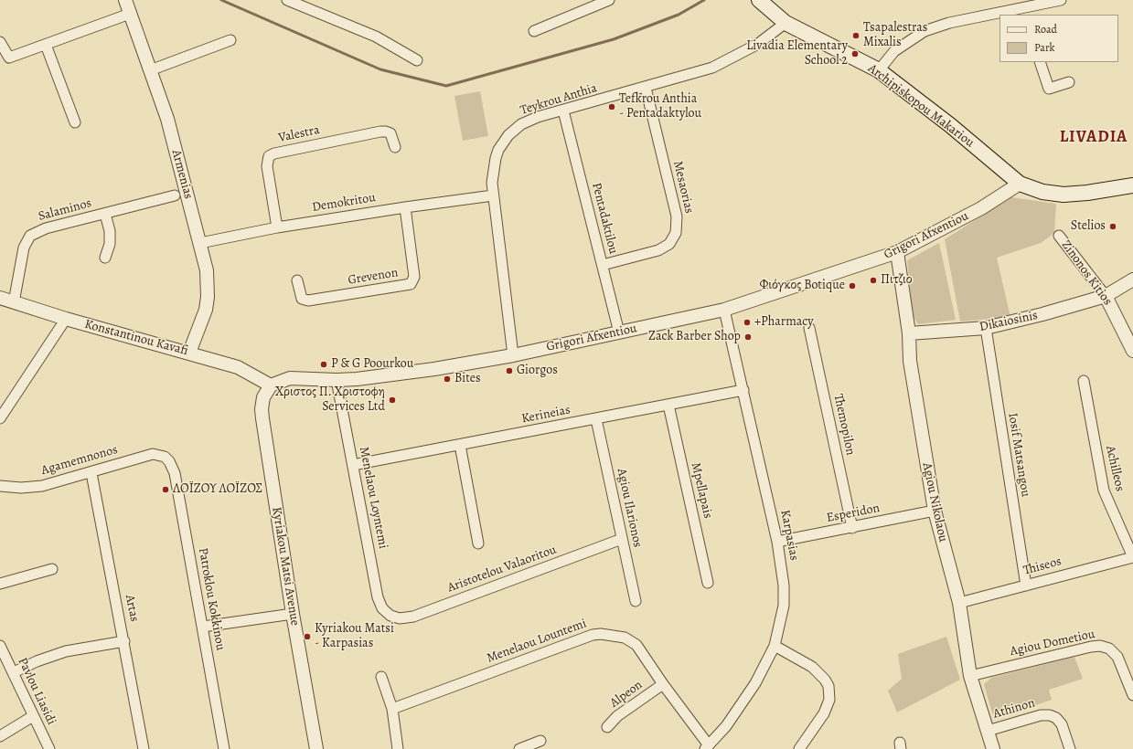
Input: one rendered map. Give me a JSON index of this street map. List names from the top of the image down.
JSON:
{
  "streets": {
    "main road": ["Archipiskopou Makariou"],
    "street": [
      "Teykrou Anthia",
      "Valestra",
      "Armenias",
      "Mesaorias",
      "Demokritou",
      "Salaminos",
      "Pentadaktilou",
      "Grigori Afxentiou",
      "Zinonos Kitios",
      "Grevenon",
      "Dikaiosinis",
      "Konstantinou Kavafi",
      "Kerineias",
      "Themopilon",
      "Iosif Matsangou",
      "Agamemnonos",
      "Achilleos",
      "Mpellapais",
      "Menelaou Loyntemi",
      "Agiou Nikolaou",
      "Agiou Ilarionos",
      "Esperidon",
      "Karpasias",
      "Kyriakou Matsi Avenue",
      "Thiseos",
      "Aristotelou Valaoritou",
      "Patroklou Kokkinou",
      "Artas",
      "Menelaou Lountemi",
      "Agiou Dometiou",
      "Pavlou Liasidi",
      "Alpeon",
      "Athinon"
    ]
  },
  "crossings": [
    ["Teykrou Anthia", "Archipiskopou Makariou"],
    ["Teykrou Anthia", "Mesaorias"],
    ["Teykrou Anthia", "Demokritou"],
    ["Teykrou Anthia", "Pentadaktilou"],
    ["Teykrou Anthia", "Grigori Afxentiou"],
    ["Archipiskopou Makariou", "Grigori Afxentiou"],
    ["Valestra", "Demokritou"],
    ["Armenias", "Demokritou"],
    ["Armenias", "Konstantinou Kavafi"],
    ["Mesaorias", "Pentadaktilou"],
    ["Demokritou", "Grevenon"],
    ["Salaminos", "Konstantinou Kavafi"],
    ["Pentadaktilou", "Grigori Afxentiou"],
    ["Grigori Afxentiou", "Konstantinou Kavafi"],
    ["Grigori Afxentiou", "Menelaou Loyntemi"],
    ["Grigori Afxentiou", "Agiou Nikolaou"],
    ["Grigori Afxentiou", "Karpasias"],
    ["Grigori Afxentiou", "Kyriakou Matsi Avenue"],
    ["Zinonos Kitios", "Dikaiosinis"],
    ["Dikaiosinis", "Iosif Matsangou"],
    ["Dikaiosinis", "Agiou Nikolaou"],
    ["Konstantinou Kavafi", "Kyriakou Matsi Avenue"],
    ["Kerineias", "Mpellapais"],
    ["Kerineias", "Menelaou Loyntemi"],
    ["Kerineias", "Agiou Ilarionos"],
    ["Kerineias", "Karpasias"],
    ["Themopilon", "Esperidon"],
    ["Iosif Matsangou", "Thiseos"],
    ["Agamemnonos", "Patroklou Kokkinou"],
    ["Agamemnonos", "Artas"],
    ["Achilleos", "Thiseos"],
    ["Menelaou Loyntemi", "Aristotelou Valaoritou"],
    ["Agiou Nikolaou", "Esperidon"],
    ["Agiou Nikolaou", "Thiseos"],
    ["Agiou Nikolaou", "Agiou Dometiou"],
    ["Agiou Nikolaou", "Athinon"],
    ["Agiou Ilarionos", "Aristotelou Valaoritou"],
    ["Esperidon", "Karpasias"],
    ["Karpasias", "Menelaou Lountemi"],
    ["Menelaou Lountemi", "Alpeon"]
  ],
  "districts": ["LIVADIA"],
  "places": [
    "Tsapalestras Mixalis",
    "Livadia Elementary School 2",
    "Tefkrou Anthia - Pentadaktylou",
    "Stelios",
    "Πιτζιο",
    "Φιόγκος Botique",
    "+Pharmacy",
    "Zack Barber Shop",
    "P & G Poourkou",
    "Giorgos",
    "Bites",
    "Χριστος Π. Χριστοφη Services Ltd",
    "ΛΟΪΖΟΥ ΛΟΪΖΟΣ",
    "Kyriakou Matsi - Karpasias"
  ],
  "legend": ["Road", "Park"]
}
